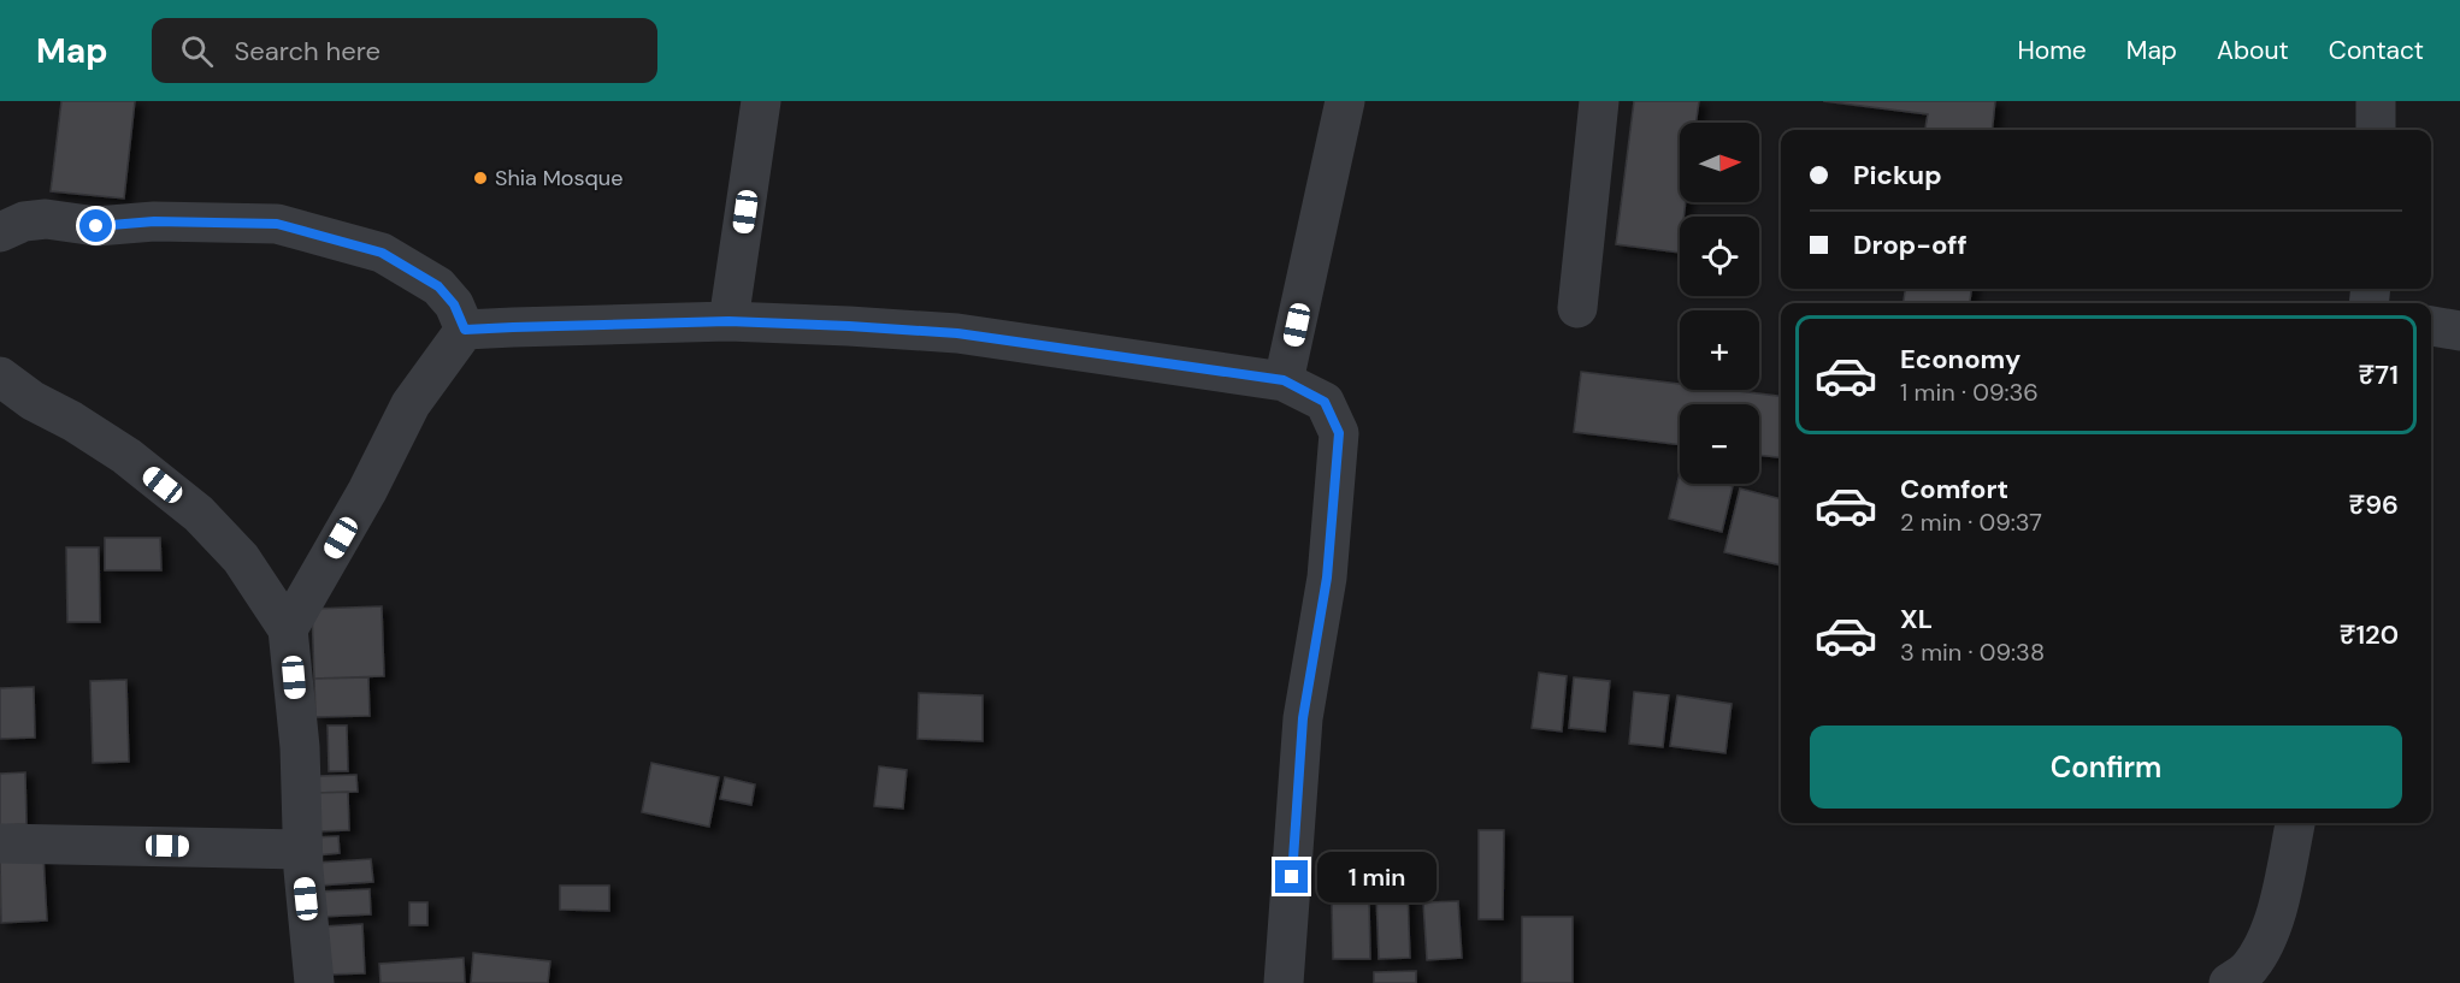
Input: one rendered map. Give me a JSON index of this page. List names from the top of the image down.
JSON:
{
  "places": ["Shia Mosque"],
  "north": "right",
  "page": {
    "header": "Map",
    "search": "Search here",
    "nav": [
      "Home",
      "Map",
      "About",
      "Contact"
    ],
    "map_buttons": ["+", "−"],
    "banner": ["Pickup", "Drop-off"],
    "list": [
      {
        "name": "Economy",
        "note": "1 min · 09:36",
        "value": "₹71"
      },
      {
        "name": "Comfort",
        "note": "2 min · 09:37",
        "value": "₹96"
      },
      {
        "name": "XL",
        "note": "3 min · 09:38",
        "value": "₹120"
      }
    ],
    "buttons": "Confirm",
    "bubble": "1 min"
  }
}
